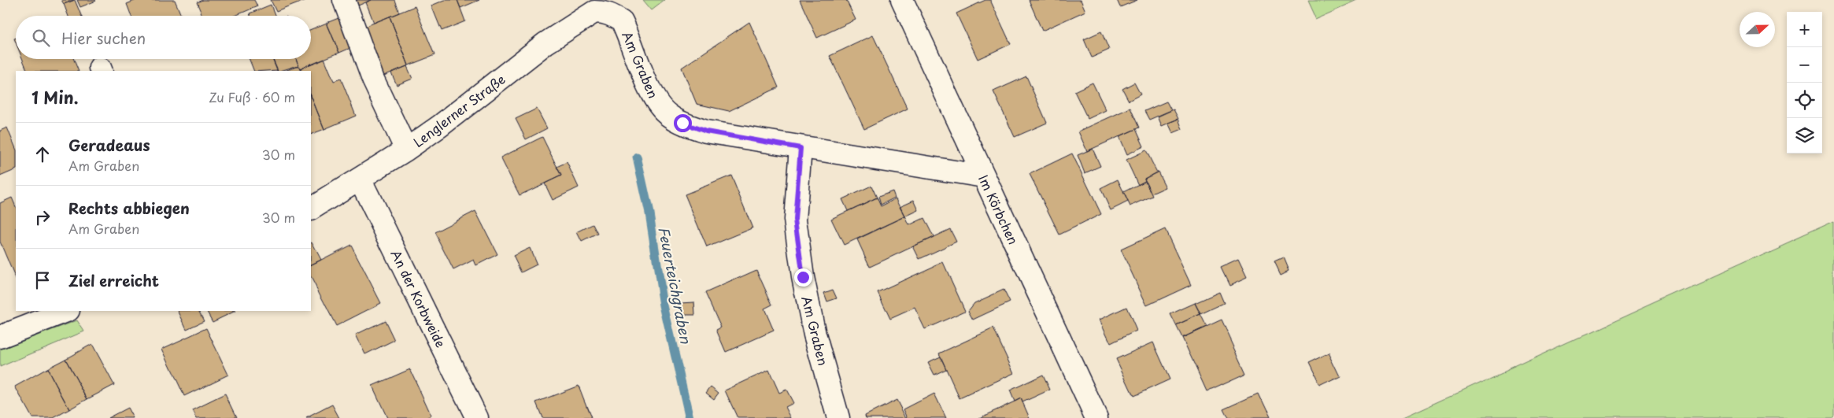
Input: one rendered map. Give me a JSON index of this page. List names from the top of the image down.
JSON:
{
  "streets": {
    "street": [
      "Am Graben",
      "Lenglerner Straße",
      "Im Körbchen",
      "An der Korbweide"
    ]
  },
  "crossings": [
    ["Am Graben", "Lenglerner Straße"],
    ["Am Graben", "Im Körbchen"],
    ["Lenglerner Straße", "An der Korbweide"]
  ],
  "water": ["Feuerteichgraben"],
  "north": "right",
  "page": {
    "map_buttons": ["+", "−"],
    "search": "Hier suchen",
    "heading": ["1 Min.", "Zu Fuß · 60 m"],
    "list": [
      ["Geradeaus", "Am Graben", "30 m"],
      ["Rechts abbiegen", "Am Graben", "30 m"],
      "Ziel erreicht"
    ]
  }
}
